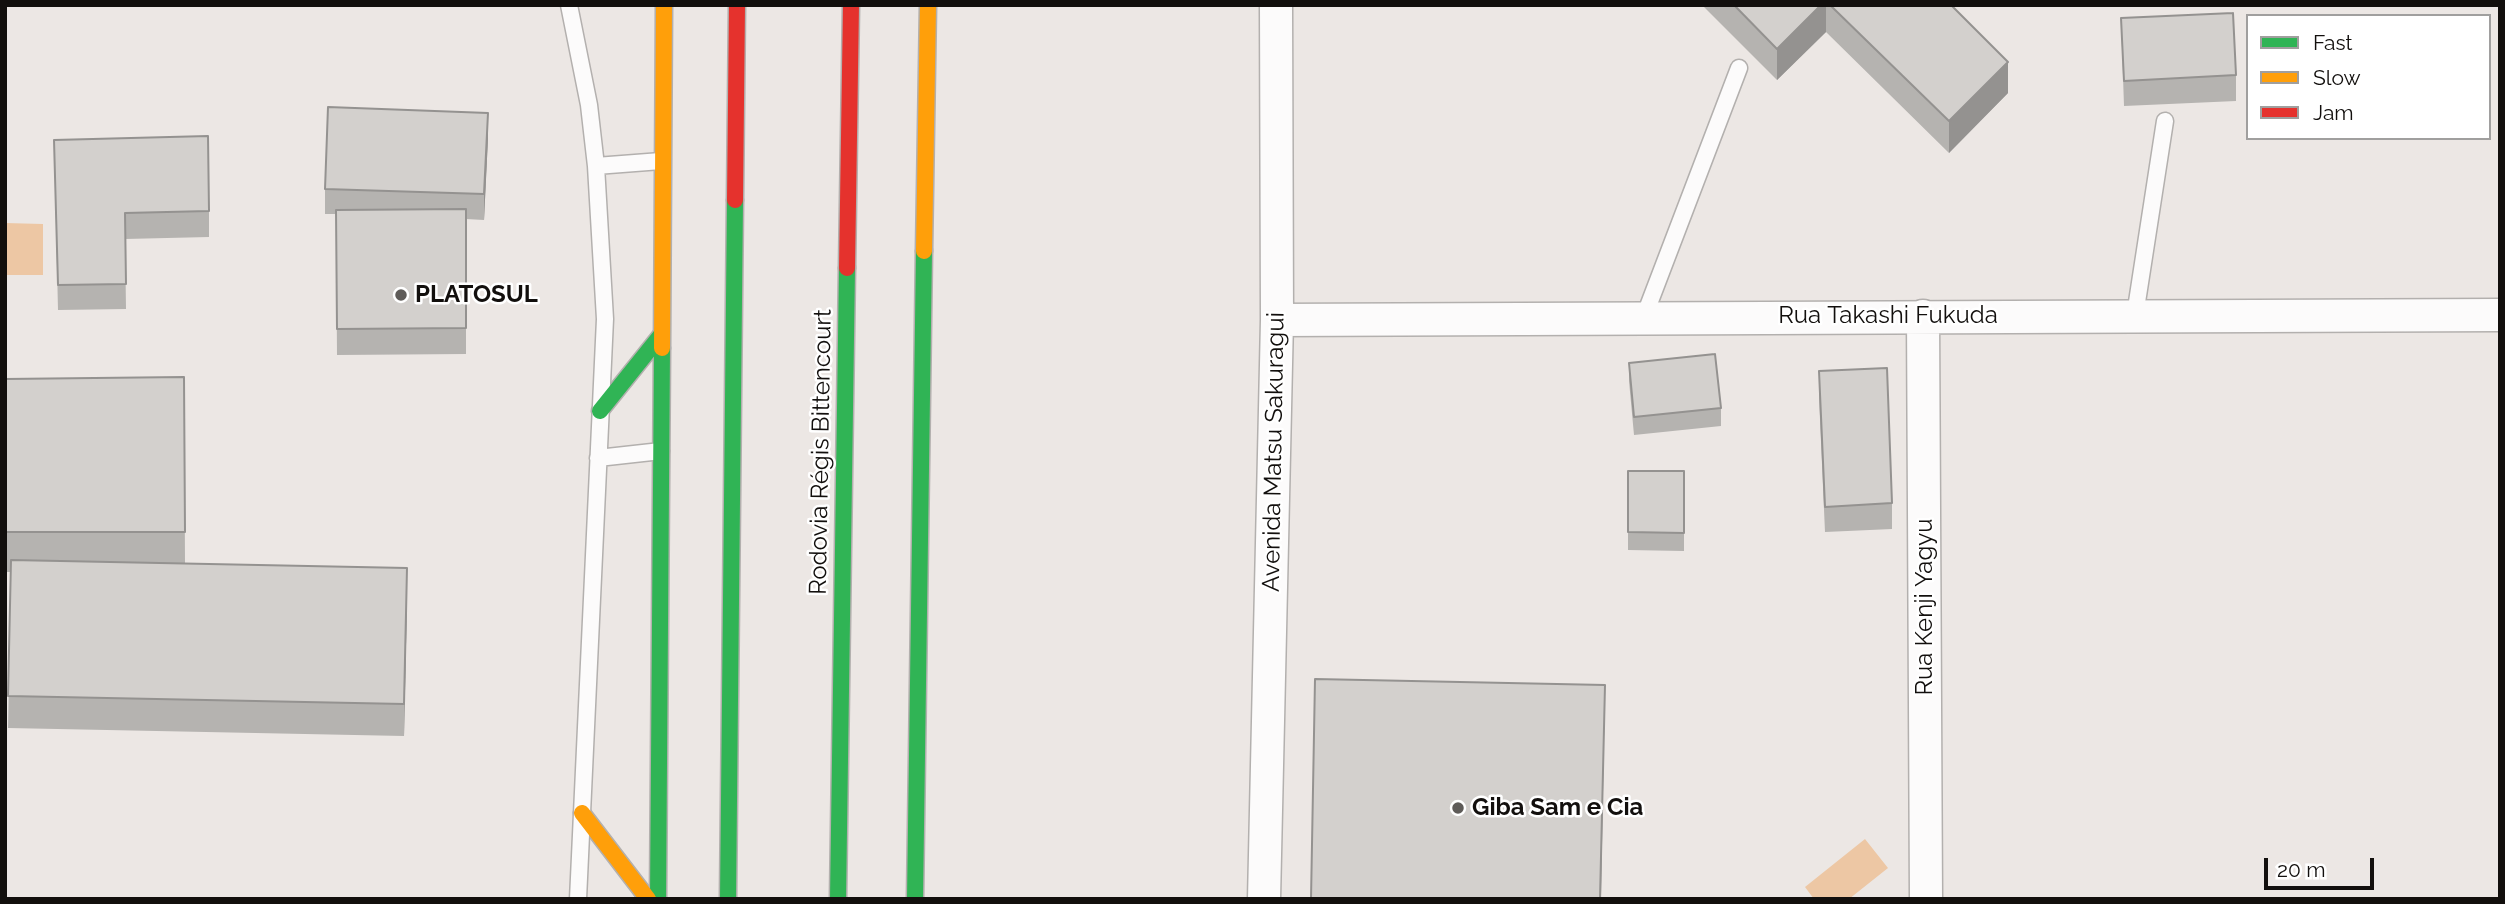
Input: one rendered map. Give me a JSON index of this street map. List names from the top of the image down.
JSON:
{
  "streets": {
    "main road": ["Rodovia Régis Bittencourt"],
    "street": ["Rua Takashi Fukuda", "Avenida Matsu Sakuragui", "Rua Kenji Yagyu"]
  },
  "crossings": [
    ["Rua Takashi Fukuda", "Avenida Matsu Sakuragui"],
    ["Rua Takashi Fukuda", "Rua Kenji Yagyu"]
  ],
  "places": ["PLATOSUL", "Giba Sam e Cia"],
  "legend": ["Fast", "Slow", "Jam"],
  "scale_bar": "20 m"
}
